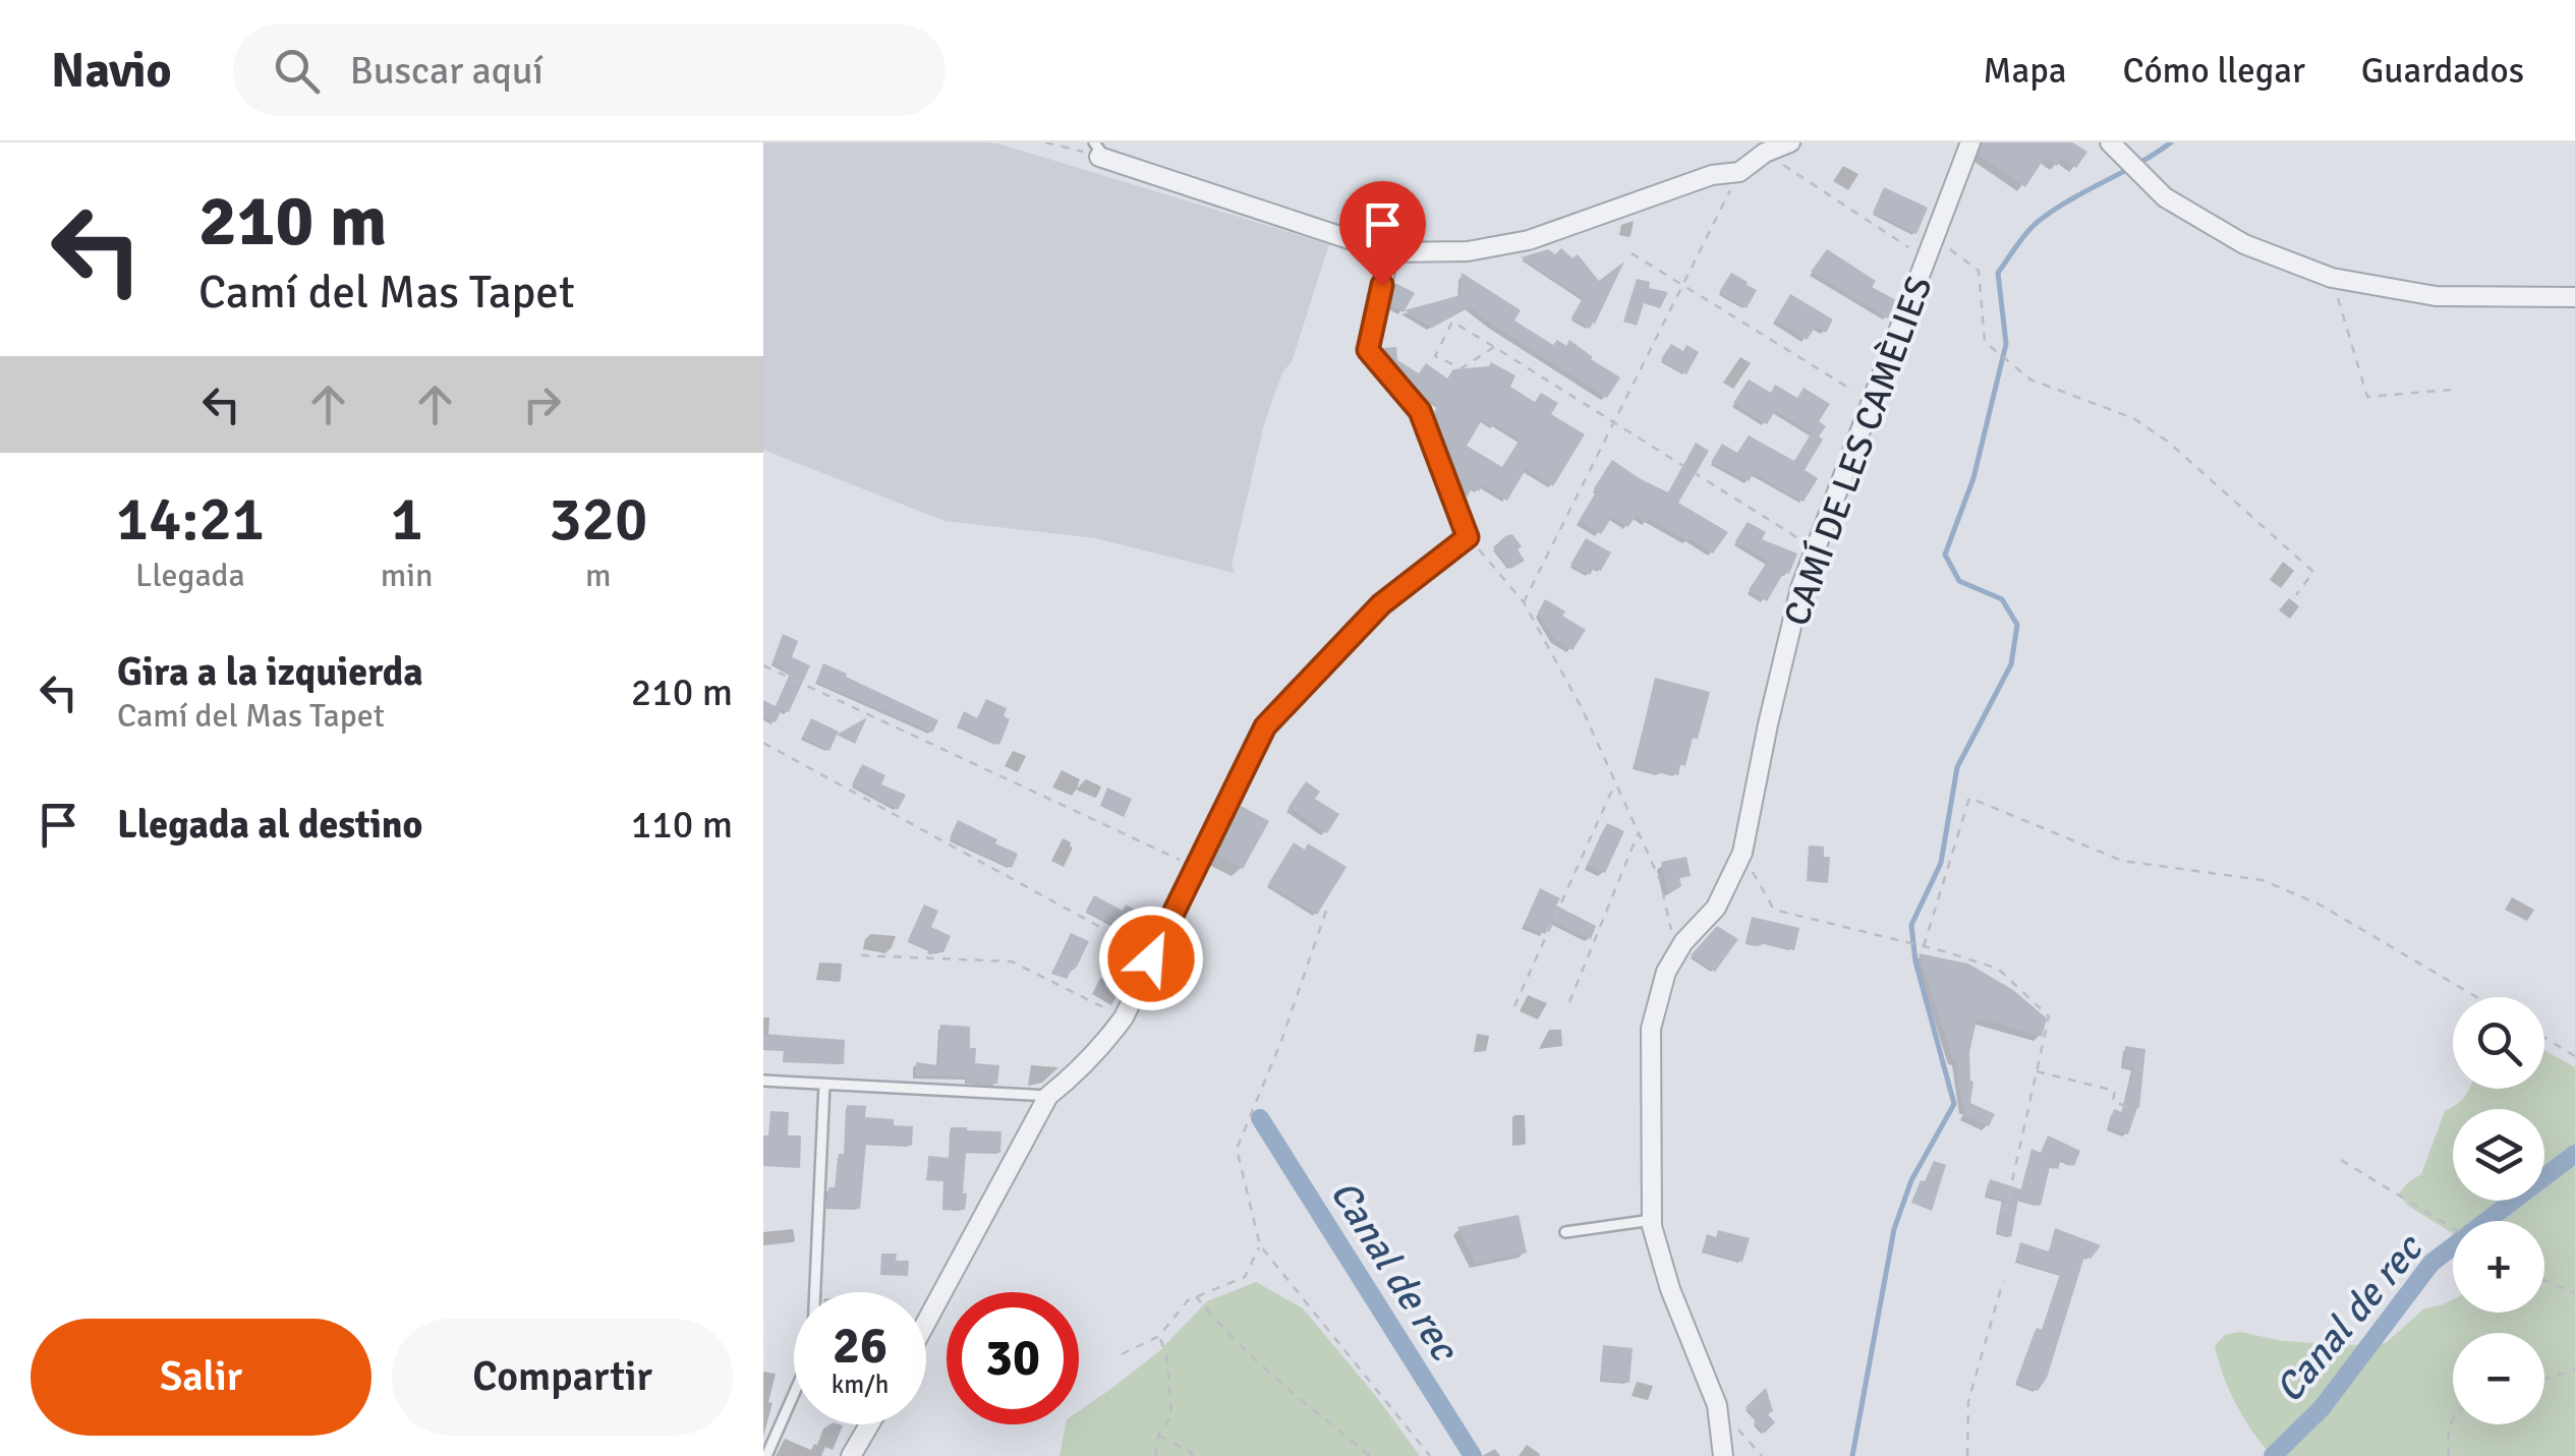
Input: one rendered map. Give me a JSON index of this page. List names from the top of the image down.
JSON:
{
  "streets": {
    "street": ["CAMÍ DE LES CAMÈLIES"]
  },
  "water": ["Canal de rec"],
  "page": {
    "header": "Navio",
    "search": "Buscar aquí",
    "nav": ["Mapa", "Cómo llegar", "Guardados"],
    "turn": ["210 m", "Camí del Mas Tapet"],
    "eta": [
      "14:21",
      "Llegada",
      "1",
      "min",
      "320",
      "m"
    ],
    "list": [
      {
        "name": "Gira a la izquierda",
        "note": "Camí del Mas Tapet",
        "value": "210 m"
      },
      {
        "name": "Llegada al destino",
        "value": "110 m"
      }
    ],
    "map_buttons": ["+", "−"],
    "speed": "26 km/h",
    "limit": "30",
    "buttons": ["Salir", "Compartir"]
  }
}
